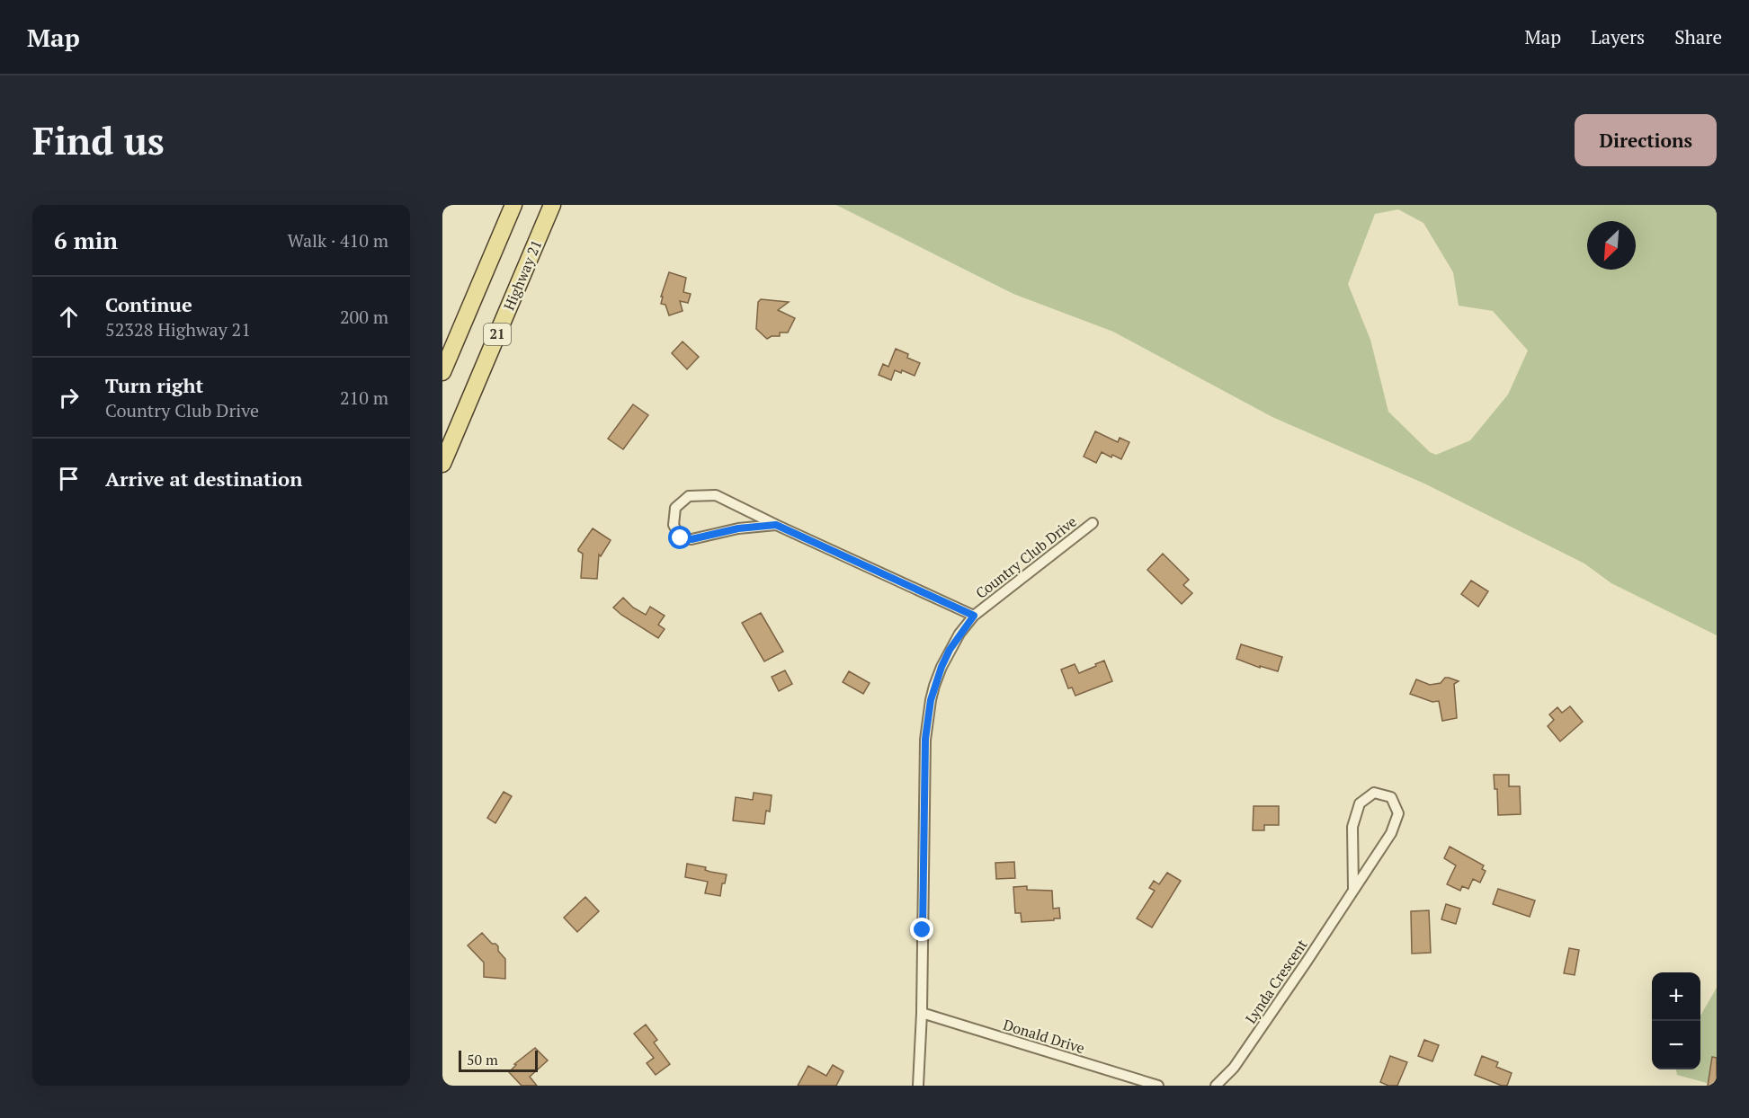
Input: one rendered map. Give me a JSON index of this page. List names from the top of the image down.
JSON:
{
  "streets": {
    "main road": ["Highway 21", "21"],
    "street": ["Country Club Drive", "Lynda Crescent", "Donald Drive"]
  },
  "crossings": [
    ["Country Club Drive", "Donald Drive"]
  ],
  "scale_bar": "50 m",
  "north": "bottom left",
  "page": {
    "header": "Map",
    "nav": ["Map", "Layers", "Share"],
    "buttons": "Directions",
    "title": "Find us",
    "heading": ["6 min", "Walk · 410 m"],
    "list": [
      ["Continue", "52328 Highway 21", "200 m"],
      ["Turn right", "Country Club Drive", "210 m"],
      "Arrive at destination"
    ],
    "map_buttons": ["+", "−"],
    "scale": "50 m"
  }
}
